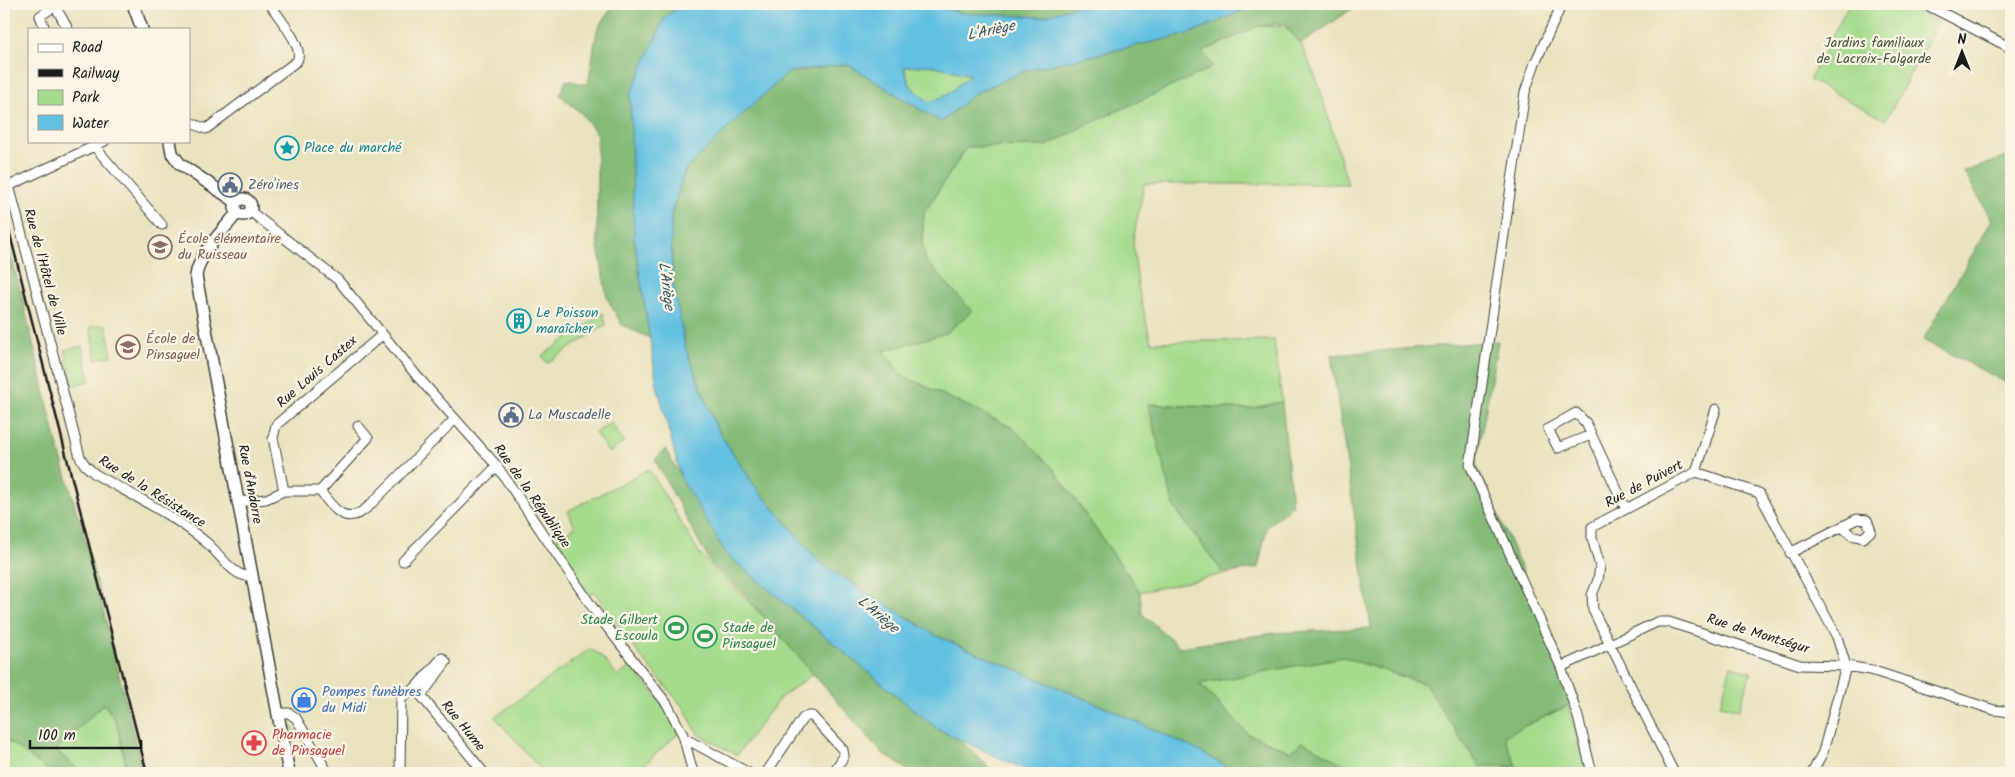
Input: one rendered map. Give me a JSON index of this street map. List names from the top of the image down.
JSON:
{
  "streets": {
    "main road": ["Rue d'Andorre"],
    "street": [
      "Rue de l'Hôtel de Ville",
      "Rue Louis Castex",
      "Rue de Puivert",
      "Rue de la Résistance",
      "Rue de la République",
      "Rue de Montségur",
      "Rue Hume"
    ]
  },
  "crossings": [
    ["Rue de l'Hôtel de Ville", "Rue de la Résistance"],
    ["Rue Louis Castex", "Rue de la République"],
    ["Rue d'Andorre", "Rue de la Résistance"],
    ["Rue de Puivert", "Rue de Montségur"]
  ],
  "water": ["L'Ariège"],
  "parks": ["Jardins familiaux de Lacroix-Falgarde"],
  "places": {
    "place": ["Place du marché"],
    "public building": ["Zéro'ines", "La Muscadelle"],
    "school or university": ["École élémentaire du Ruisseau", "École de Pinsaguel"],
    "building": ["Le Poisson maraîcher"],
    "sports": ["Stade Gilbert Escoula", "Stade de Pinsaguel"],
    "shop": ["Pompes funèbres du Midi"],
    "pharmacy": ["Pharmacie de Pinsaguel"]
  },
  "legend": [
    "Road",
    "Railway",
    "Park",
    "Water"
  ],
  "scale_bar": "100 m",
  "north": "top"
}
